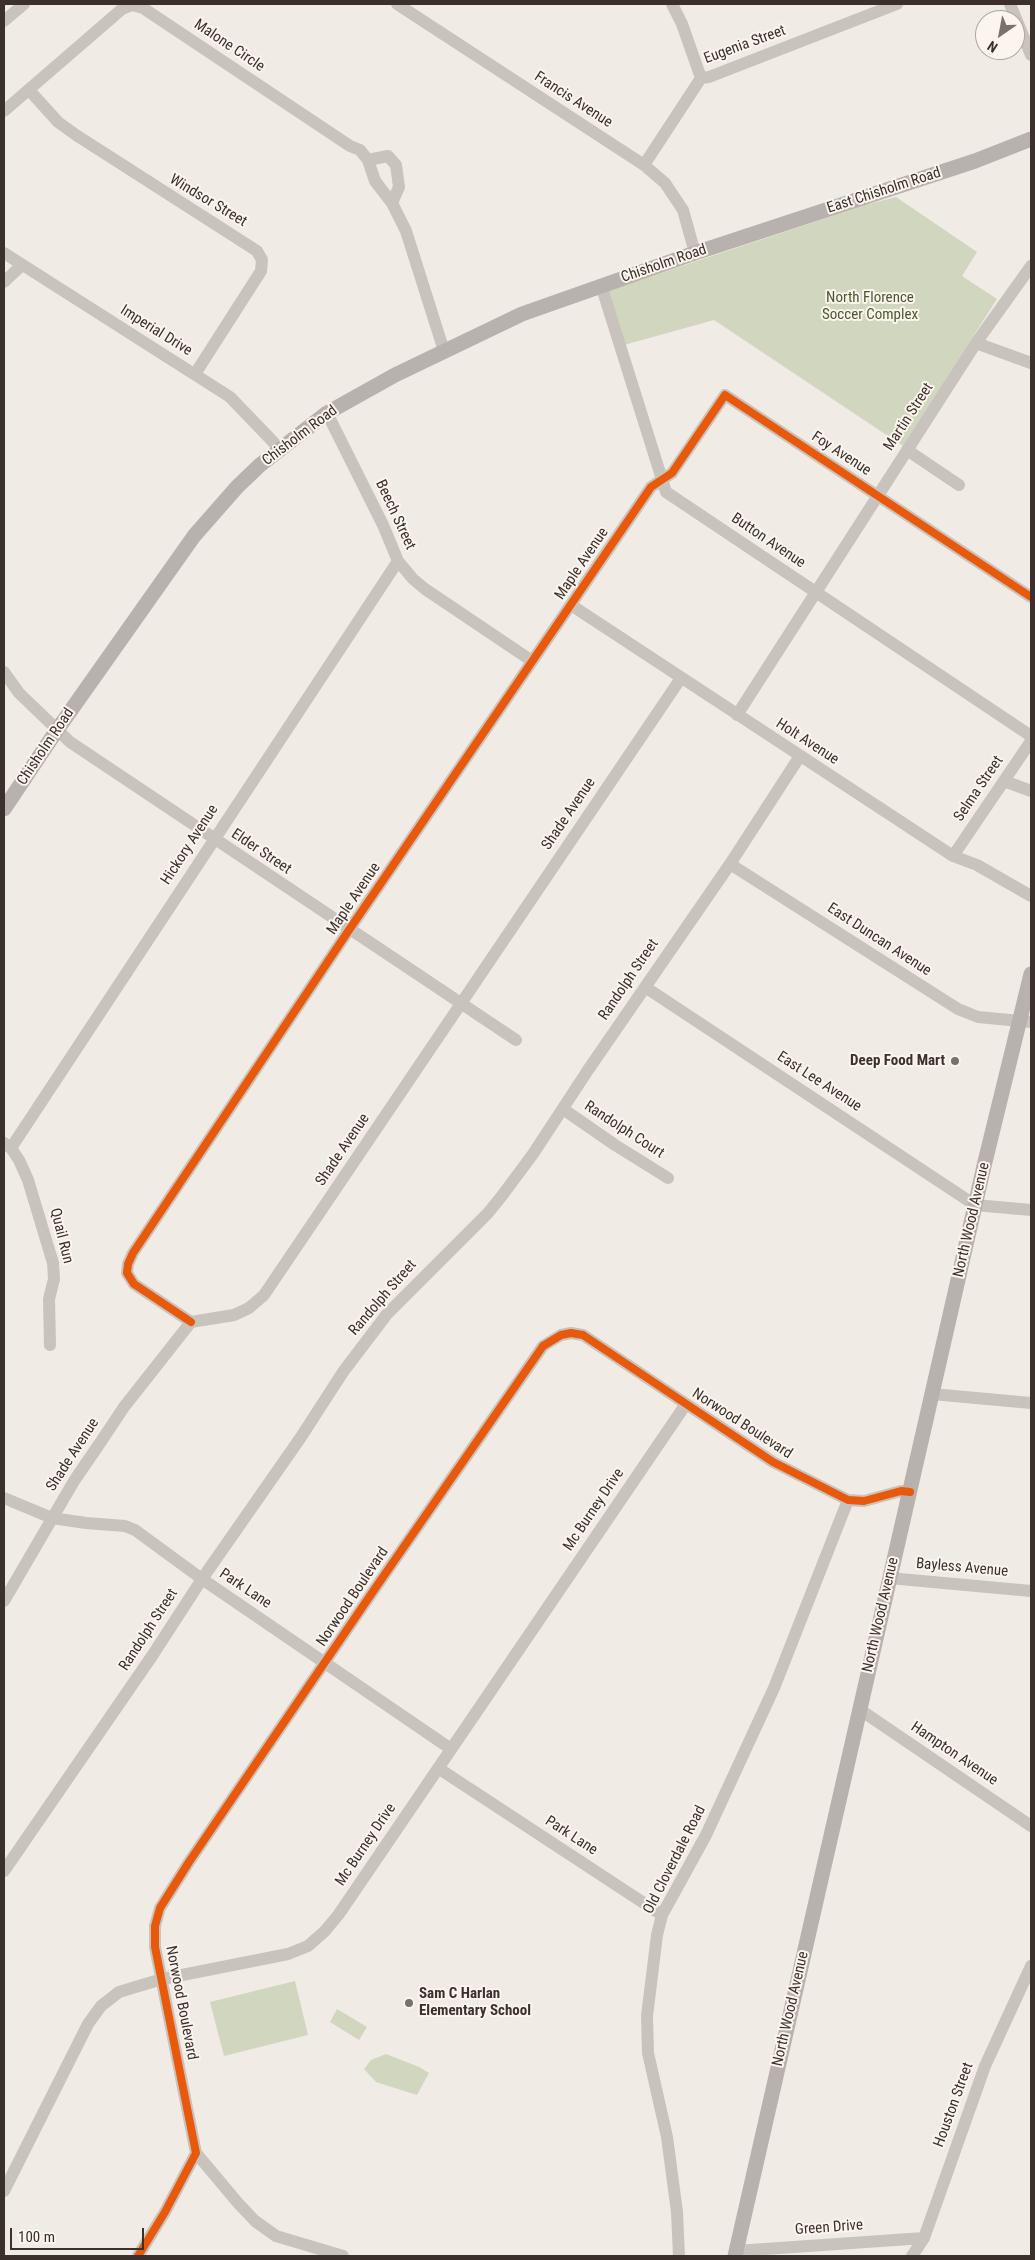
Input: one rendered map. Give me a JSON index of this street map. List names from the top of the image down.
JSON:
{
  "streets": {
    "main road": ["East Chisholm Road", "Chisholm Road", "North Wood Avenue"],
    "street": [
      "Eugenia Street",
      "Malone Circle",
      "Francis Avenue",
      "Windsor Street",
      "Imperial Drive",
      "Martin Street",
      "Foy Avenue",
      "Beech Street",
      "Button Avenue",
      "Maple Avenue",
      "Holt Avenue",
      "Selma Street",
      "Shade Avenue",
      "Hickory Avenue",
      "Elder Street",
      "East Duncan Avenue",
      "Randolph Street",
      "East Lee Avenue",
      "Randolph Court",
      "Quail Run",
      "Norwood Boulevard",
      "Mc Burney Drive",
      "Bayless Avenue",
      "Park Lane",
      "Hampton Avenue",
      "Old Cloverdale Road",
      "Houston Street",
      "Green Drive"
    ]
  },
  "crossings": [
    ["Eugenia Street", "Francis Avenue"],
    ["Malone Circle", "Windsor Street"],
    ["Malone Circle", "Chisholm Road"],
    ["Francis Avenue", "Chisholm Road"],
    ["East Chisholm Road", "Chisholm Road"],
    ["Windsor Street", "Imperial Drive"],
    ["Chisholm Road", "Imperial Drive"],
    ["Chisholm Road", "Beech Street"],
    ["Chisholm Road", "Button Avenue"],
    ["Chisholm Road", "Elder Street"],
    ["Martin Street", "Foy Avenue"],
    ["Martin Street", "Button Avenue"],
    ["Martin Street", "Holt Avenue"],
    ["Foy Avenue", "Button Avenue"],
    ["Foy Avenue", "Maple Avenue"],
    ["Beech Street", "Maple Avenue"],
    ["Beech Street", "Hickory Avenue"],
    ["Button Avenue", "Maple Avenue"],
    ["Maple Avenue", "Holt Avenue"],
    ["Maple Avenue", "Shade Avenue"],
    ["Maple Avenue", "Elder Street"],
    ["Holt Avenue", "Selma Street"],
    ["Holt Avenue", "Shade Avenue"],
    ["Holt Avenue", "Randolph Street"],
    ["Shade Avenue", "Elder Street"],
    ["Shade Avenue", "Park Lane"],
    ["Hickory Avenue", "Elder Street"],
    ["Hickory Avenue", "Quail Run"],
    ["East Duncan Avenue", "Randolph Street"],
    ["East Duncan Avenue", "North Wood Avenue"],
    ["Randolph Street", "East Lee Avenue"],
    ["Randolph Street", "Randolph Court"],
    ["Randolph Street", "Park Lane"],
    ["East Lee Avenue", "North Wood Avenue"],
    ["North Wood Avenue", "Bayless Avenue"],
    ["North Wood Avenue", "Hampton Avenue"],
    ["North Wood Avenue", "Green Drive"],
    ["Norwood Boulevard", "Mc Burney Drive"],
    ["Norwood Boulevard", "Park Lane"],
    ["Norwood Boulevard", "Old Cloverdale Road"],
    ["Mc Burney Drive", "Park Lane"],
    ["Park Lane", "Old Cloverdale Road"],
    ["Houston Street", "Green Drive"]
  ],
  "parks": ["North Florence Soccer Complex"],
  "places": ["Deep Food Mart", "Sam C Harlan Elementary School"],
  "scale_bar": "100 m",
  "north": "bottom left"
}
